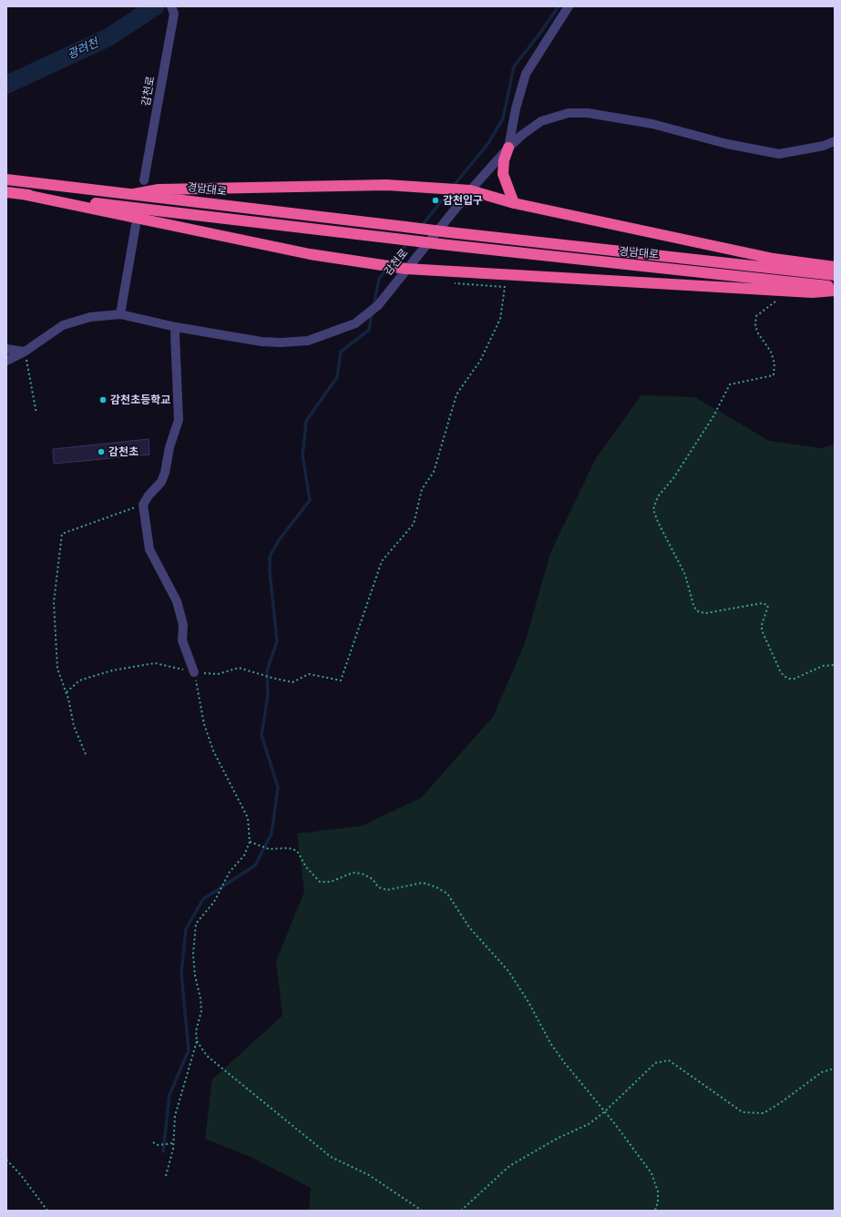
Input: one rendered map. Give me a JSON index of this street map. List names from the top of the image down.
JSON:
{
  "streets": {
    "highway": ["경남대로"],
    "street": ["감천로"]
  },
  "water": ["광려천"],
  "places": ["감천입구", "감천초등학교", "감천초"]
}
